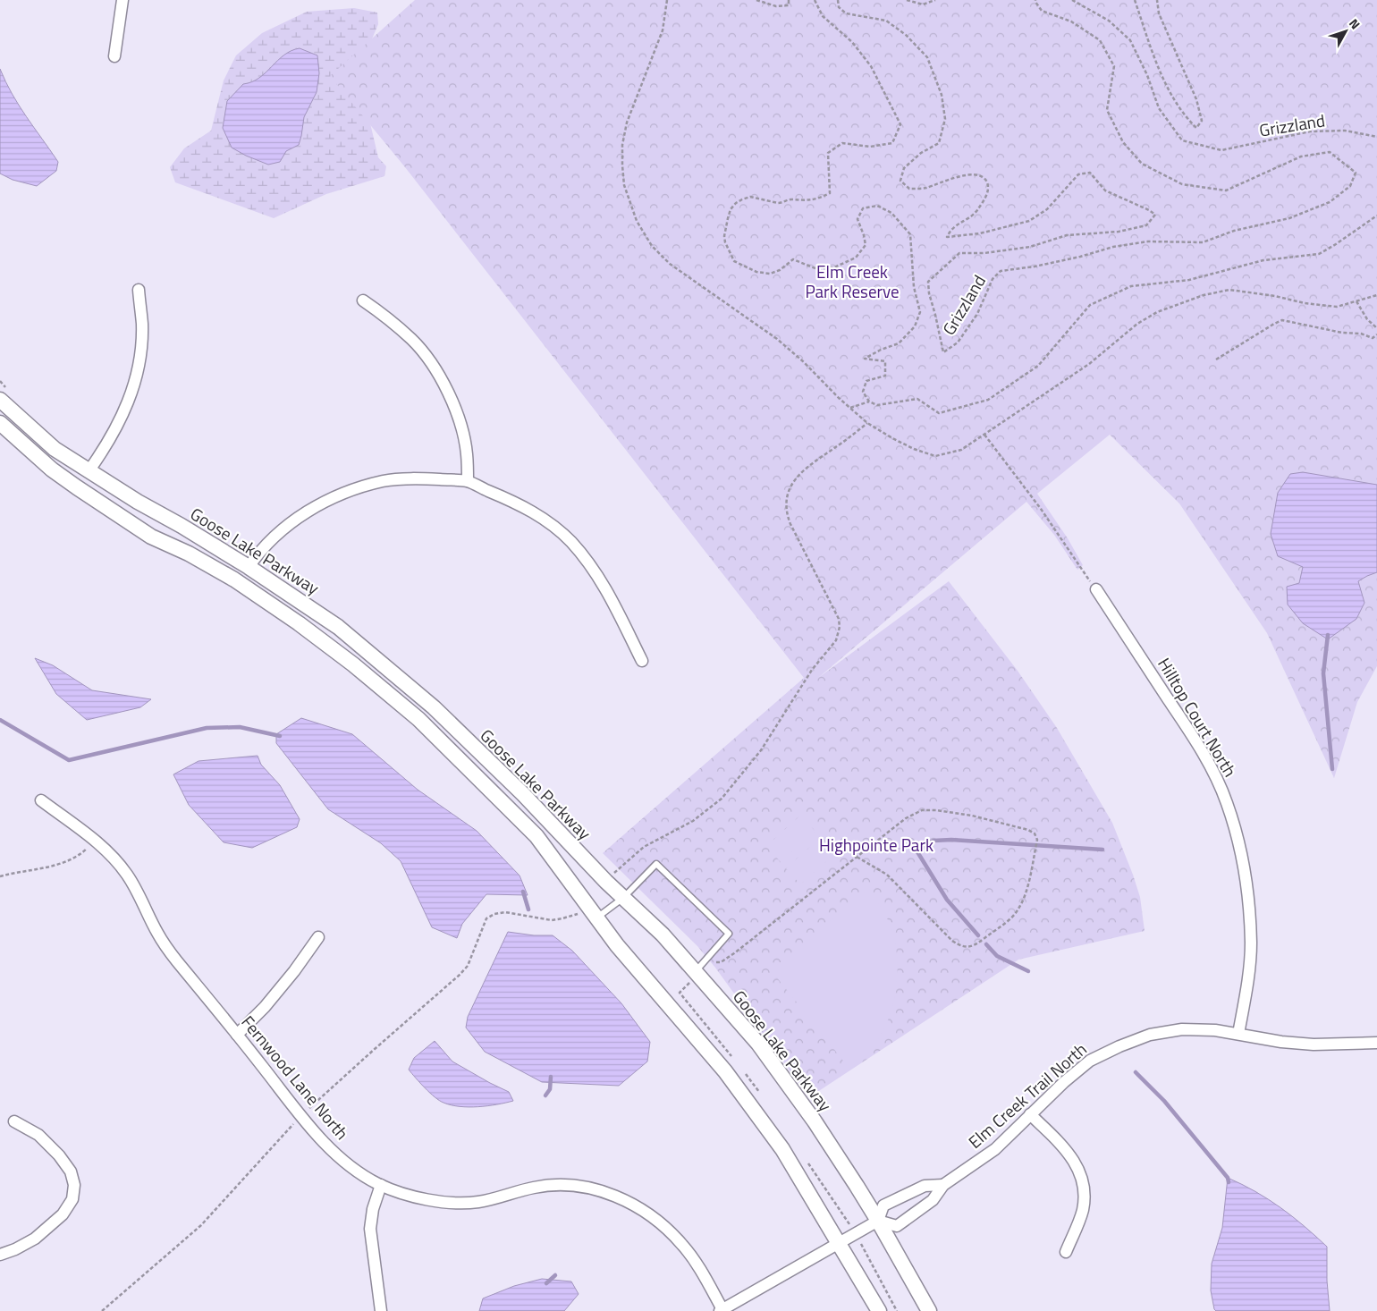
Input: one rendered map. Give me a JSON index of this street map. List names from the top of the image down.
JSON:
{
  "streets": {
    "street": [
      "Goose Lake Parkway",
      "Hilltop Court North",
      "Fernwood Lane North",
      "Elm Creek Trail North"
    ],
    "path": ["Grizzland"]
  },
  "crossings": [
    ["Goose Lake Parkway", "Elm Creek Trail North"],
    ["Hilltop Court North", "Elm Creek Trail North"]
  ],
  "parks": ["Elm Creek Park Reserve", "Highpointe Park"],
  "north": "top right"
}
